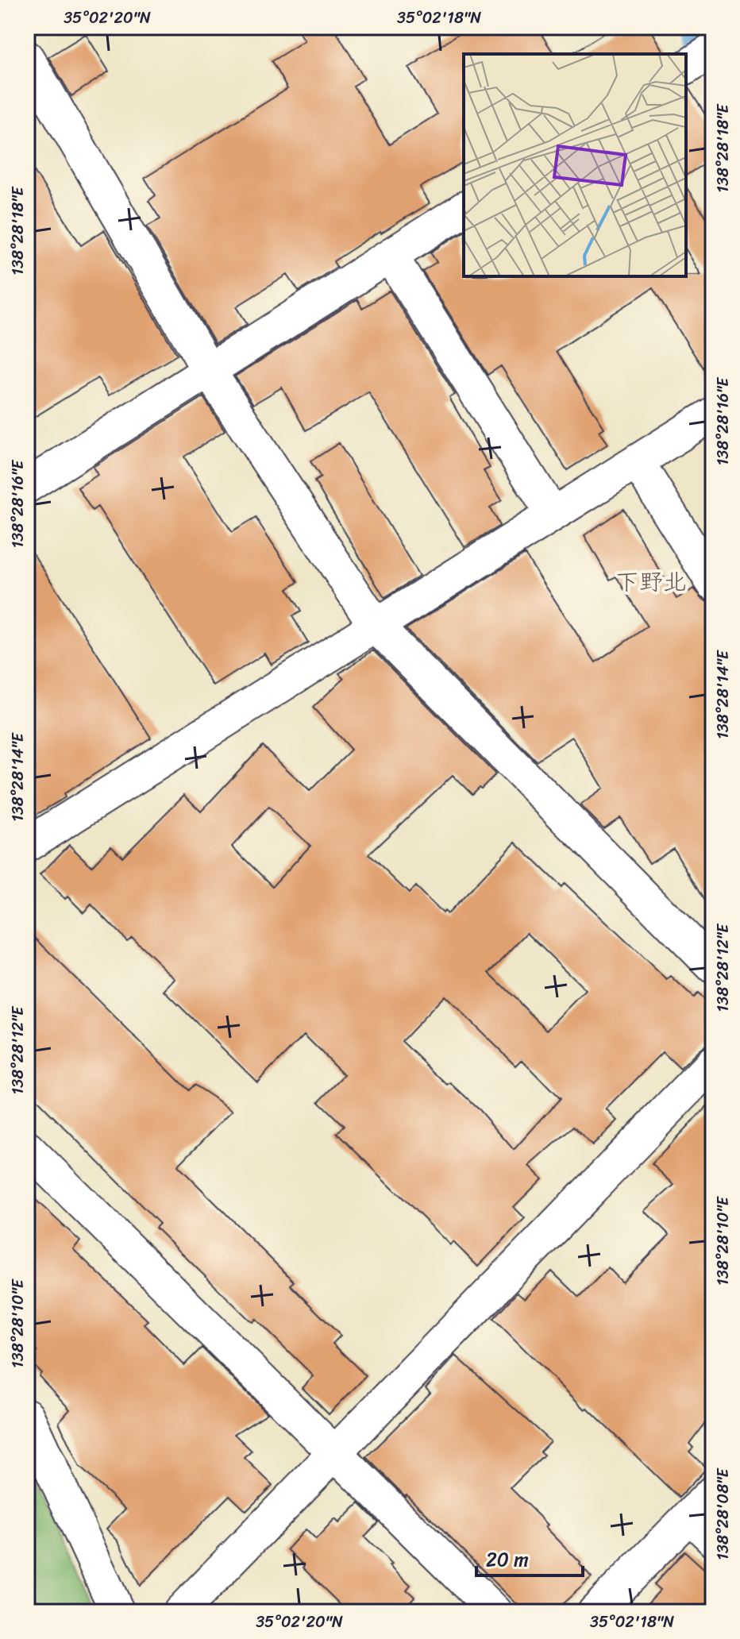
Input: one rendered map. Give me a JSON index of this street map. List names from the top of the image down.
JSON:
{
  "districts": ["下野北"],
  "scale_bar": "20 m",
  "coordinates": [
    "35°02'20\"N",
    "35°02'18\"N",
    "138°28'18\"E",
    "138°28'16\"E",
    "138°28'14\"E",
    "138°28'12\"E",
    "138°28'10\"E",
    "138°28'08\"E"
  ]
}
